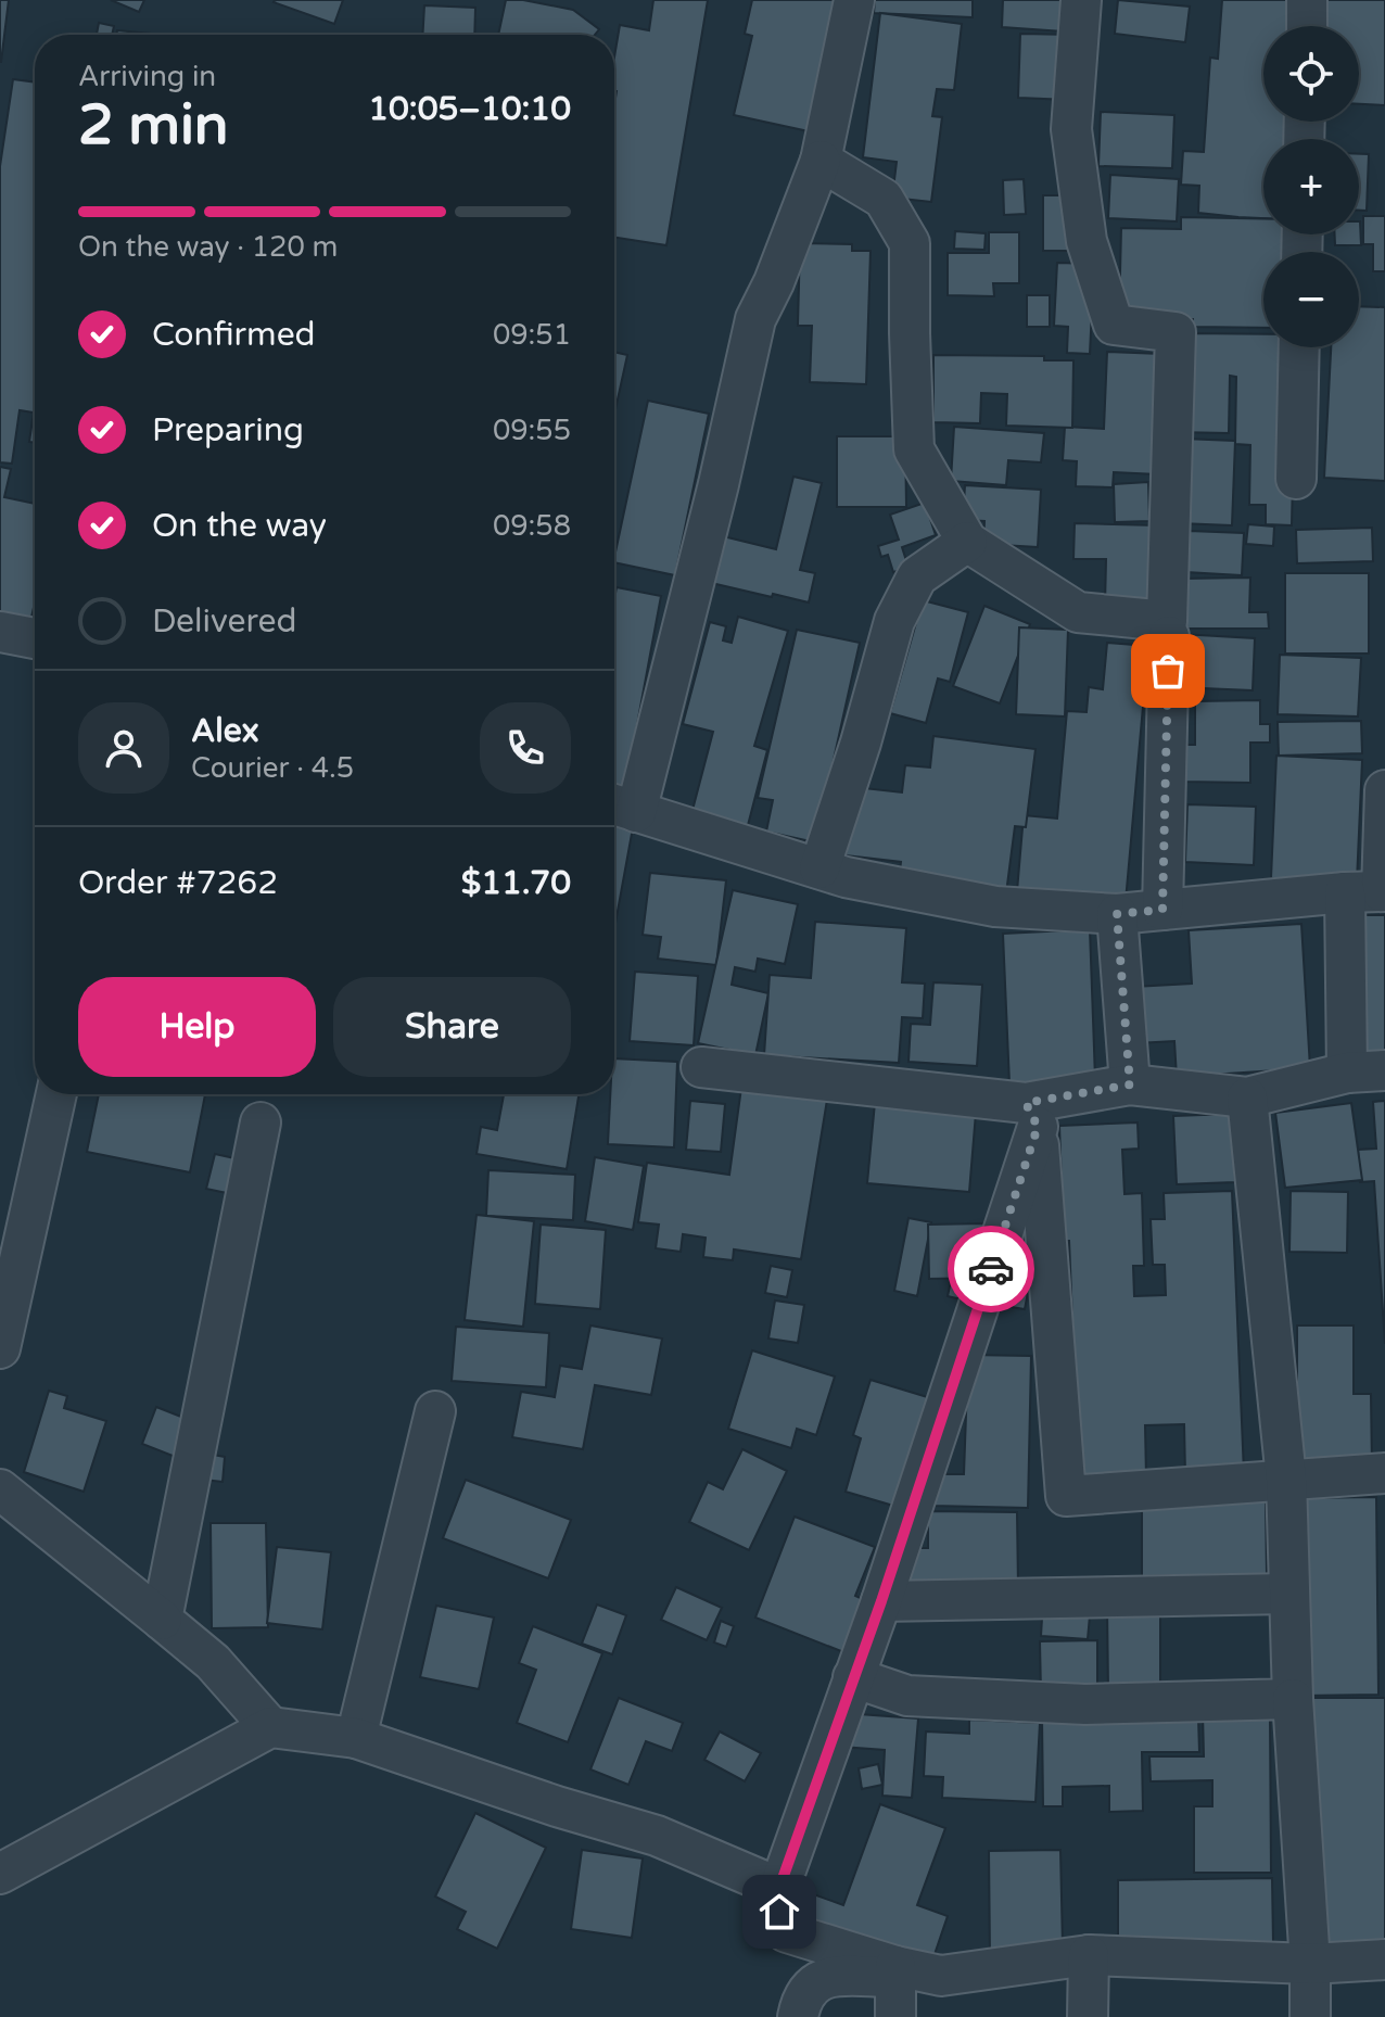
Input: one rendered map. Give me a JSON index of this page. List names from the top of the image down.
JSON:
{
  "page": {
    "map_buttons": ["+", "−"],
    "heading": ["2 min", "Arriving in", "10:05–10:10"],
    "panel": [
      "Alex",
      "Courier · 4.5",
      "Order #7262",
      "$11.70"
    ],
    "bar": "On the way · 120 m",
    "list": [
      ["Confirmed", "09:51"],
      ["Preparing", "09:55"],
      ["On the way", "09:58"],
      "Delivered"
    ],
    "buttons": ["Help", "Share"]
  }
}
